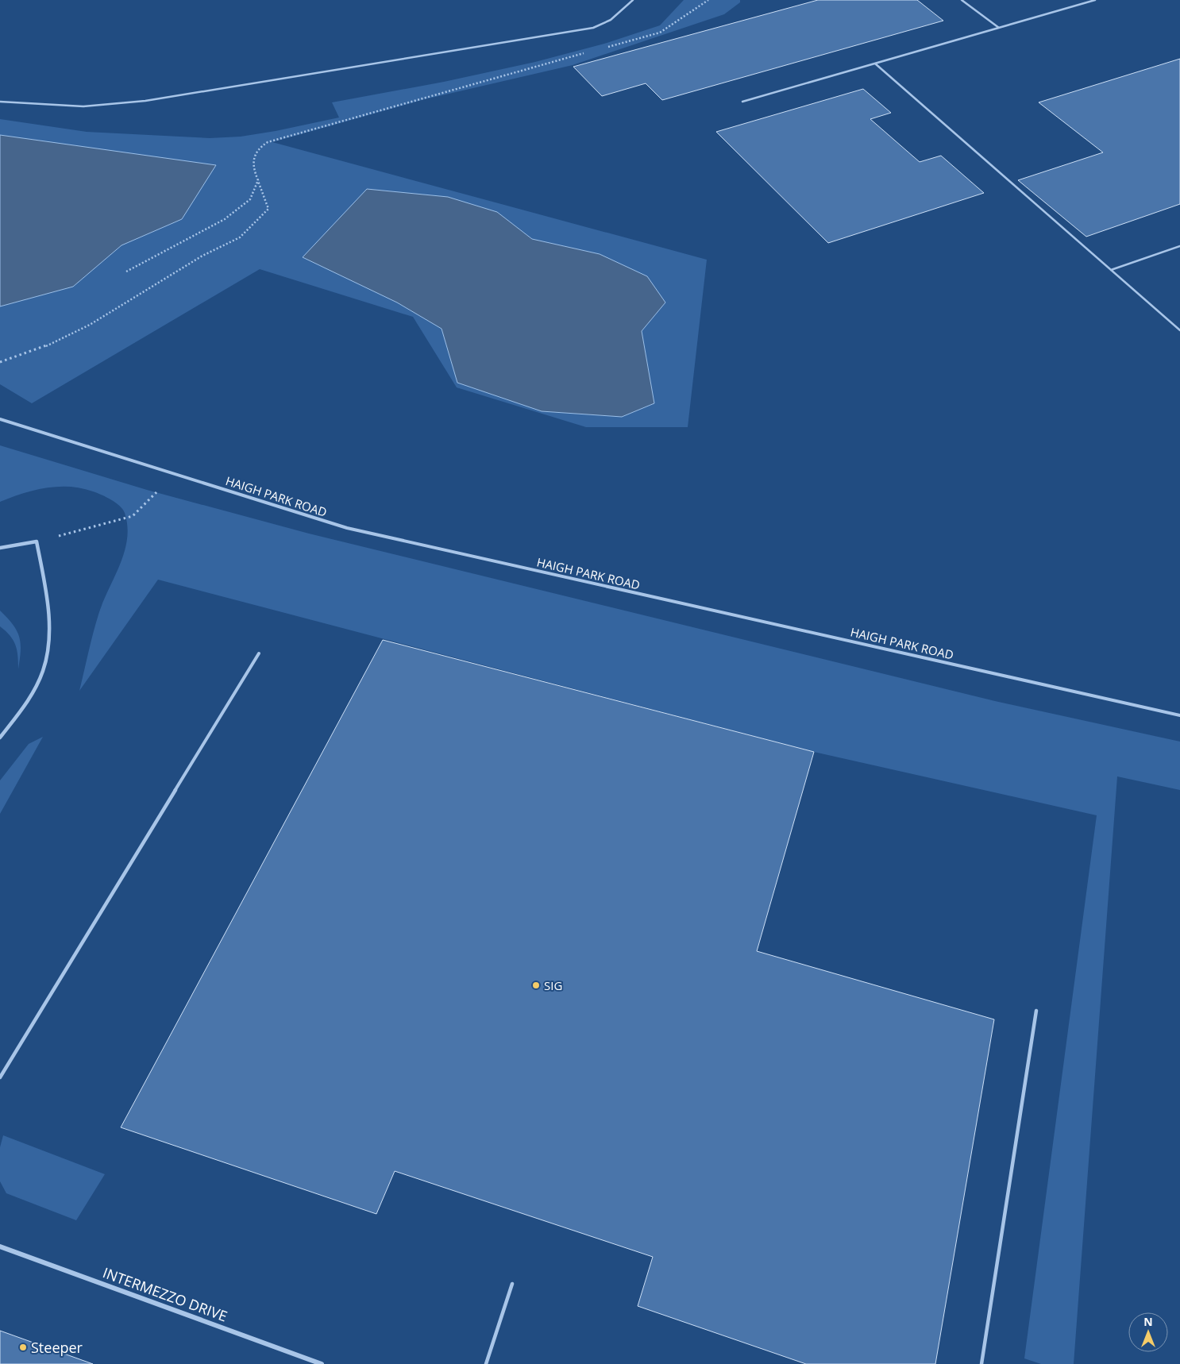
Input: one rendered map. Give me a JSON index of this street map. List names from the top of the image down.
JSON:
{
  "streets": {
    "street": ["INTERMEZZO DRIVE"],
    "lane": ["HAIGH PARK ROAD"]
  },
  "places": ["SIG", "Steeper"],
  "north": "top"
}
